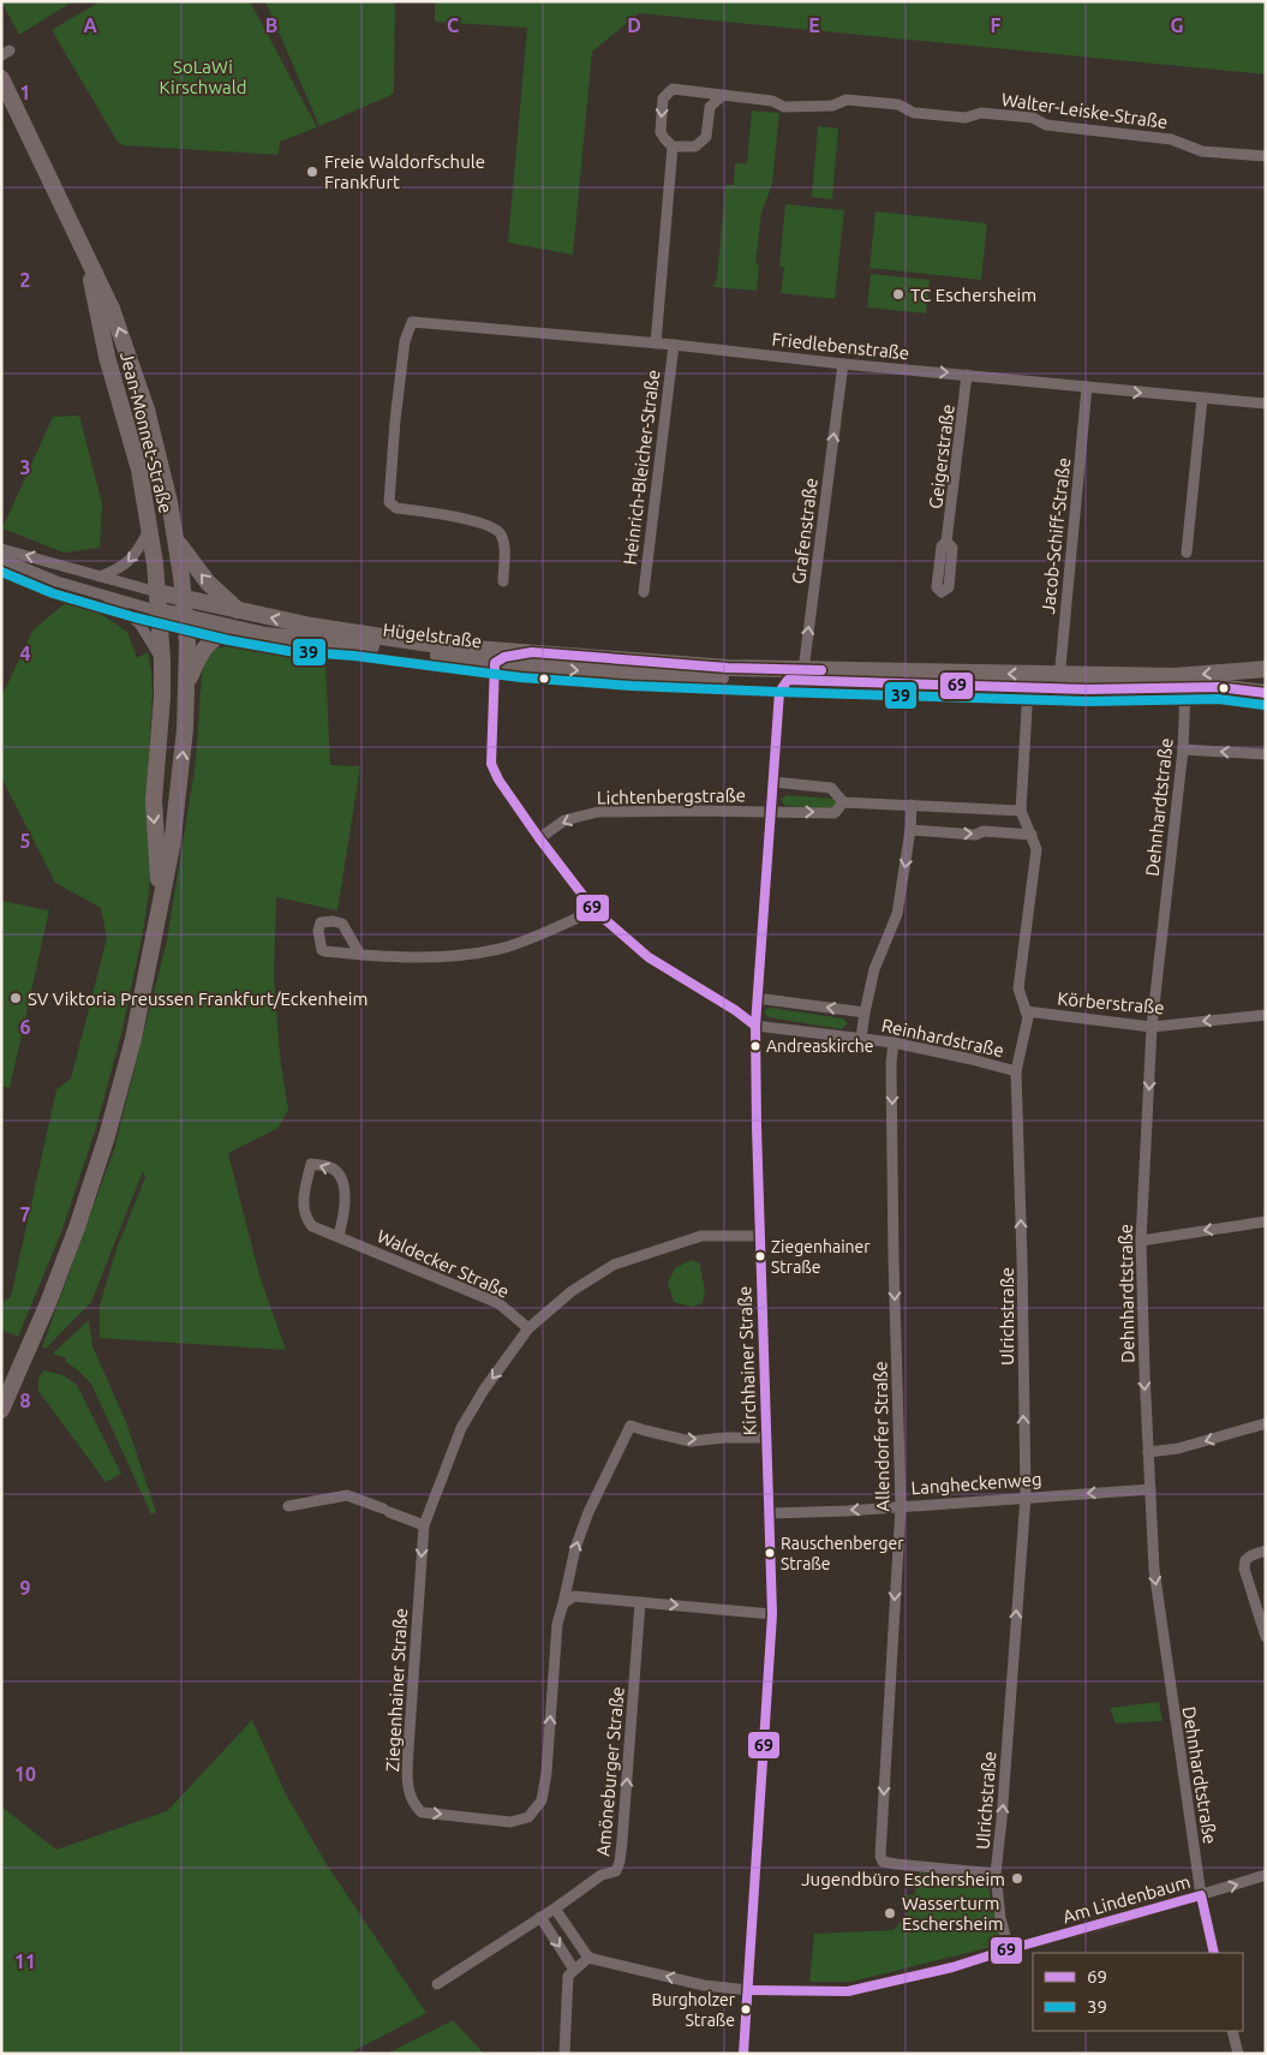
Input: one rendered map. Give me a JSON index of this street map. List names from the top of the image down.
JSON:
{
  "streets": {
    "main road": ["Jean-Monnet-Straße", "Hügelstraße"],
    "street": [
      "Walter-Leiske-Straße",
      "Friedlebenstraße",
      "Geigerstraße",
      "Heinrich-Bleicher-Straße",
      "Grafenstraße",
      "Jacob-Schiff-Straße",
      "Lichtenbergstraße",
      "Dehnhardtstraße",
      "Körberstraße",
      "Reinhardstraße",
      "Waldecker Straße",
      "Ulrichstraße",
      "Kirchhainer Straße",
      "Allendorfer Straße",
      "Langheckenweg",
      "Ziegenhainer Straße",
      "Amöneburger Straße",
      "Am Lindenbaum"
    ]
  },
  "crossings": [
    ["Walter-Leiske-Straße", "Friedlebenstraße"],
    ["Friedlebenstraße", "Geigerstraße"],
    ["Friedlebenstraße", "Heinrich-Bleicher-Straße"],
    ["Friedlebenstraße", "Grafenstraße"],
    ["Friedlebenstraße", "Jacob-Schiff-Straße"],
    ["Jean-Monnet-Straße", "Hügelstraße"],
    ["Grafenstraße", "Hügelstraße"],
    ["Jacob-Schiff-Straße", "Hügelstraße"],
    ["Hügelstraße", "Dehnhardtstraße"],
    ["Hügelstraße", "Ulrichstraße"],
    ["Lichtenbergstraße", "Ulrichstraße"],
    ["Dehnhardtstraße", "Körberstraße"],
    ["Dehnhardtstraße", "Langheckenweg"],
    ["Dehnhardtstraße", "Am Lindenbaum"],
    ["Körberstraße", "Ulrichstraße"],
    ["Reinhardstraße", "Ulrichstraße"],
    ["Reinhardstraße", "Kirchhainer Straße"],
    ["Reinhardstraße", "Allendorfer Straße"],
    ["Waldecker Straße", "Ziegenhainer Straße"],
    ["Ulrichstraße", "Allendorfer Straße"],
    ["Ulrichstraße", "Langheckenweg"],
    ["Ulrichstraße", "Am Lindenbaum"],
    ["Kirchhainer Straße", "Langheckenweg"],
    ["Kirchhainer Straße", "Ziegenhainer Straße"],
    ["Kirchhainer Straße", "Am Lindenbaum"],
    ["Allendorfer Straße", "Langheckenweg"]
  ],
  "one_way": [
    "Grafenstraße",
    "Dehnhardtstraße",
    "Körberstraße",
    "Ulrichstraße",
    "Allendorfer Straße",
    "Langheckenweg",
    "Amöneburger Straße"
  ],
  "parks": ["SoLaWi Kirschwald"],
  "places": [
    "Freie Waldorfschule Frankfurt",
    "TC Eschersheim",
    "SV Viktoria Preussen Frankfurt/Eckenheim",
    "Andreaskirche",
    "Ziegenhainer Straße",
    "Rauschenberger Straße",
    "Jugendbüro Eschersheim",
    "Wasserturm Eschersheim",
    "Burgholzer Straße"
  ],
  "lines": ["transit line 39", "transit line 69"],
  "legend": ["69", "39"],
  "grid": {
    "columns": [
      "A",
      "B",
      "C",
      "D",
      "E",
      "F",
      "G"
    ],
    "rows": [
      "1",
      "2",
      "3",
      "4",
      "5",
      "6",
      "7",
      "8",
      "9",
      "10",
      "11"
    ]
  }
}
